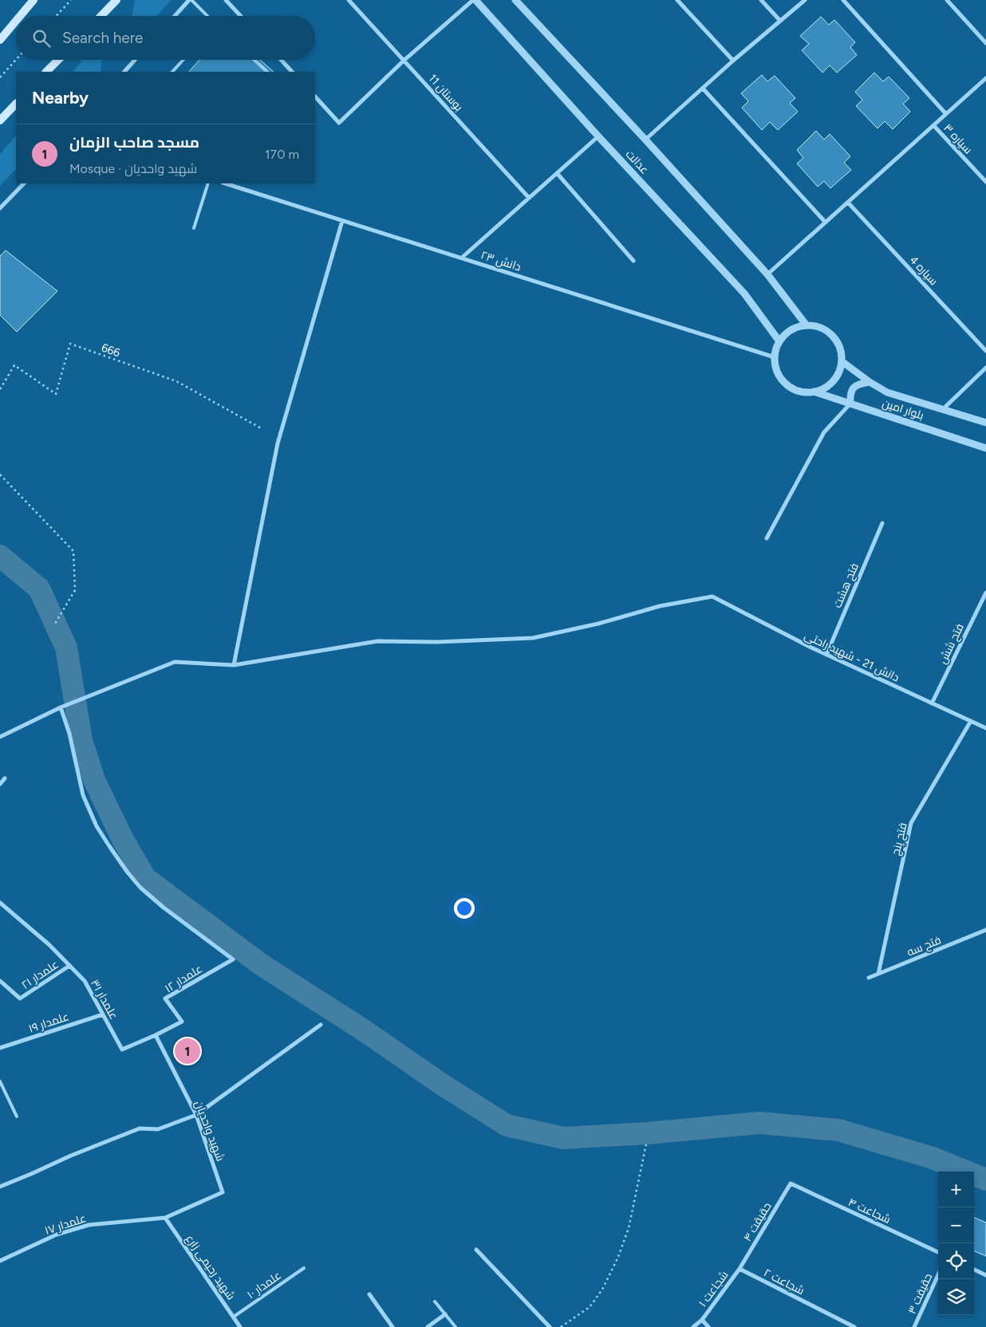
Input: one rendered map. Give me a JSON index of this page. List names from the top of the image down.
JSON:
{
  "streets": {
    "street": [
      "بوستان 11",
      "سیاره ۳",
      "عدالت",
      "دانش ۲۳",
      "سیاره 4",
      "بلوار امین",
      "فتح هشت",
      "فتح شش",
      "دانش 21 - شهید راحتی",
      "فتح پنج",
      "فتح سه",
      "علمدار ۲۱",
      "علمدار ۱۲",
      "علمدار ۳۱",
      "علمدار ۱۹",
      "شهید واحدیان",
      "شجاعت ۴",
      "حقیقت ۴",
      "علمدار ۱۷",
      "شهید رحیمی زارع",
      "شجاعت ۲",
      "شجاعت ۱",
      "حقیقت ۳"
    ],
    "lane": ["علمدار ۱۰"],
    "path": ["666"]
  },
  "crossings": [
    ["عدالت", "دانش ۲۳"],
    ["عدالت", "بلوار امین"],
    ["دانش ۲۳", "بلوار امین"],
    ["فتح هشت", "دانش 21 - شهید راحتی"],
    ["فتح شش", "دانش 21 - شهید راحتی"],
    ["دانش 21 - شهید راحتی", "فتح پنج"],
    ["فتح پنج", "فتح سه"],
    ["علمدار ۲۱", "علمدار ۳۱"],
    ["علمدار ۱۲", "علمدار ۳۱"],
    ["علمدار ۳۱", "علمدار ۱۹"],
    ["علمدار ۳۱", "شهید واحدیان"],
    ["شهید واحدیان", "علمدار ۱۷"],
    ["شهید واحدیان", "شهید رحیمی زارع"],
    ["شجاعت ۴", "حقیقت ۴"],
    ["حقیقت ۴", "شجاعت ۲"],
    ["حقیقت ۴", "شجاعت ۱"],
    ["علمدار ۱۷", "شهید رحیمی زارع"],
    ["شهید رحیمی زارع", "علمدار ۱۰"],
    ["شجاعت ۲", "شجاعت ۱"]
  ],
  "page": {
    "search": "Search here",
    "heading": "Nearby",
    "list": [
      {
        "mark": "1",
        "name": "مسجد صاحب الزمان",
        "note": "Mosque · شهید واحدیان",
        "value": "170 m"
      }
    ],
    "pins": "1",
    "map_buttons": ["+", "−"]
  }
}
